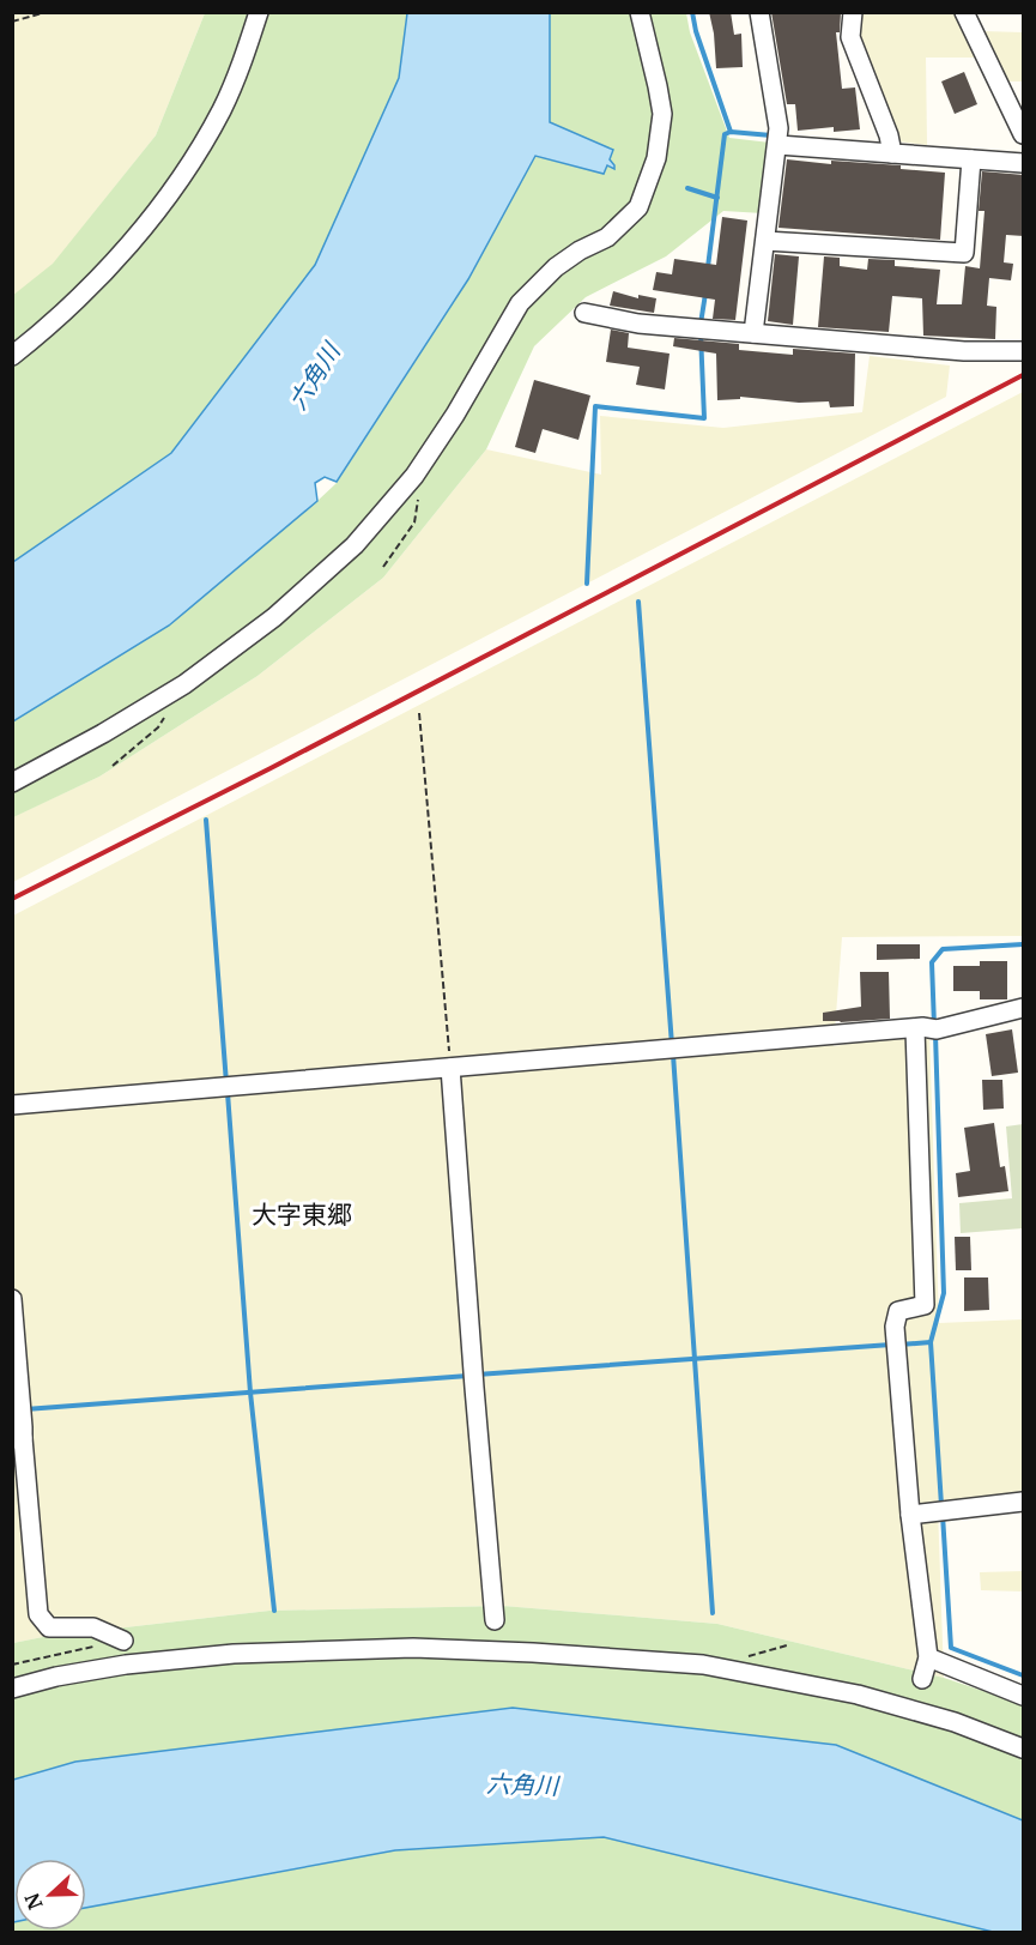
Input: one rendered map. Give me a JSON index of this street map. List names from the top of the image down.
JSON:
{
  "districts": ["大字東郷"],
  "water": ["六角川"],
  "north": "left"
}
